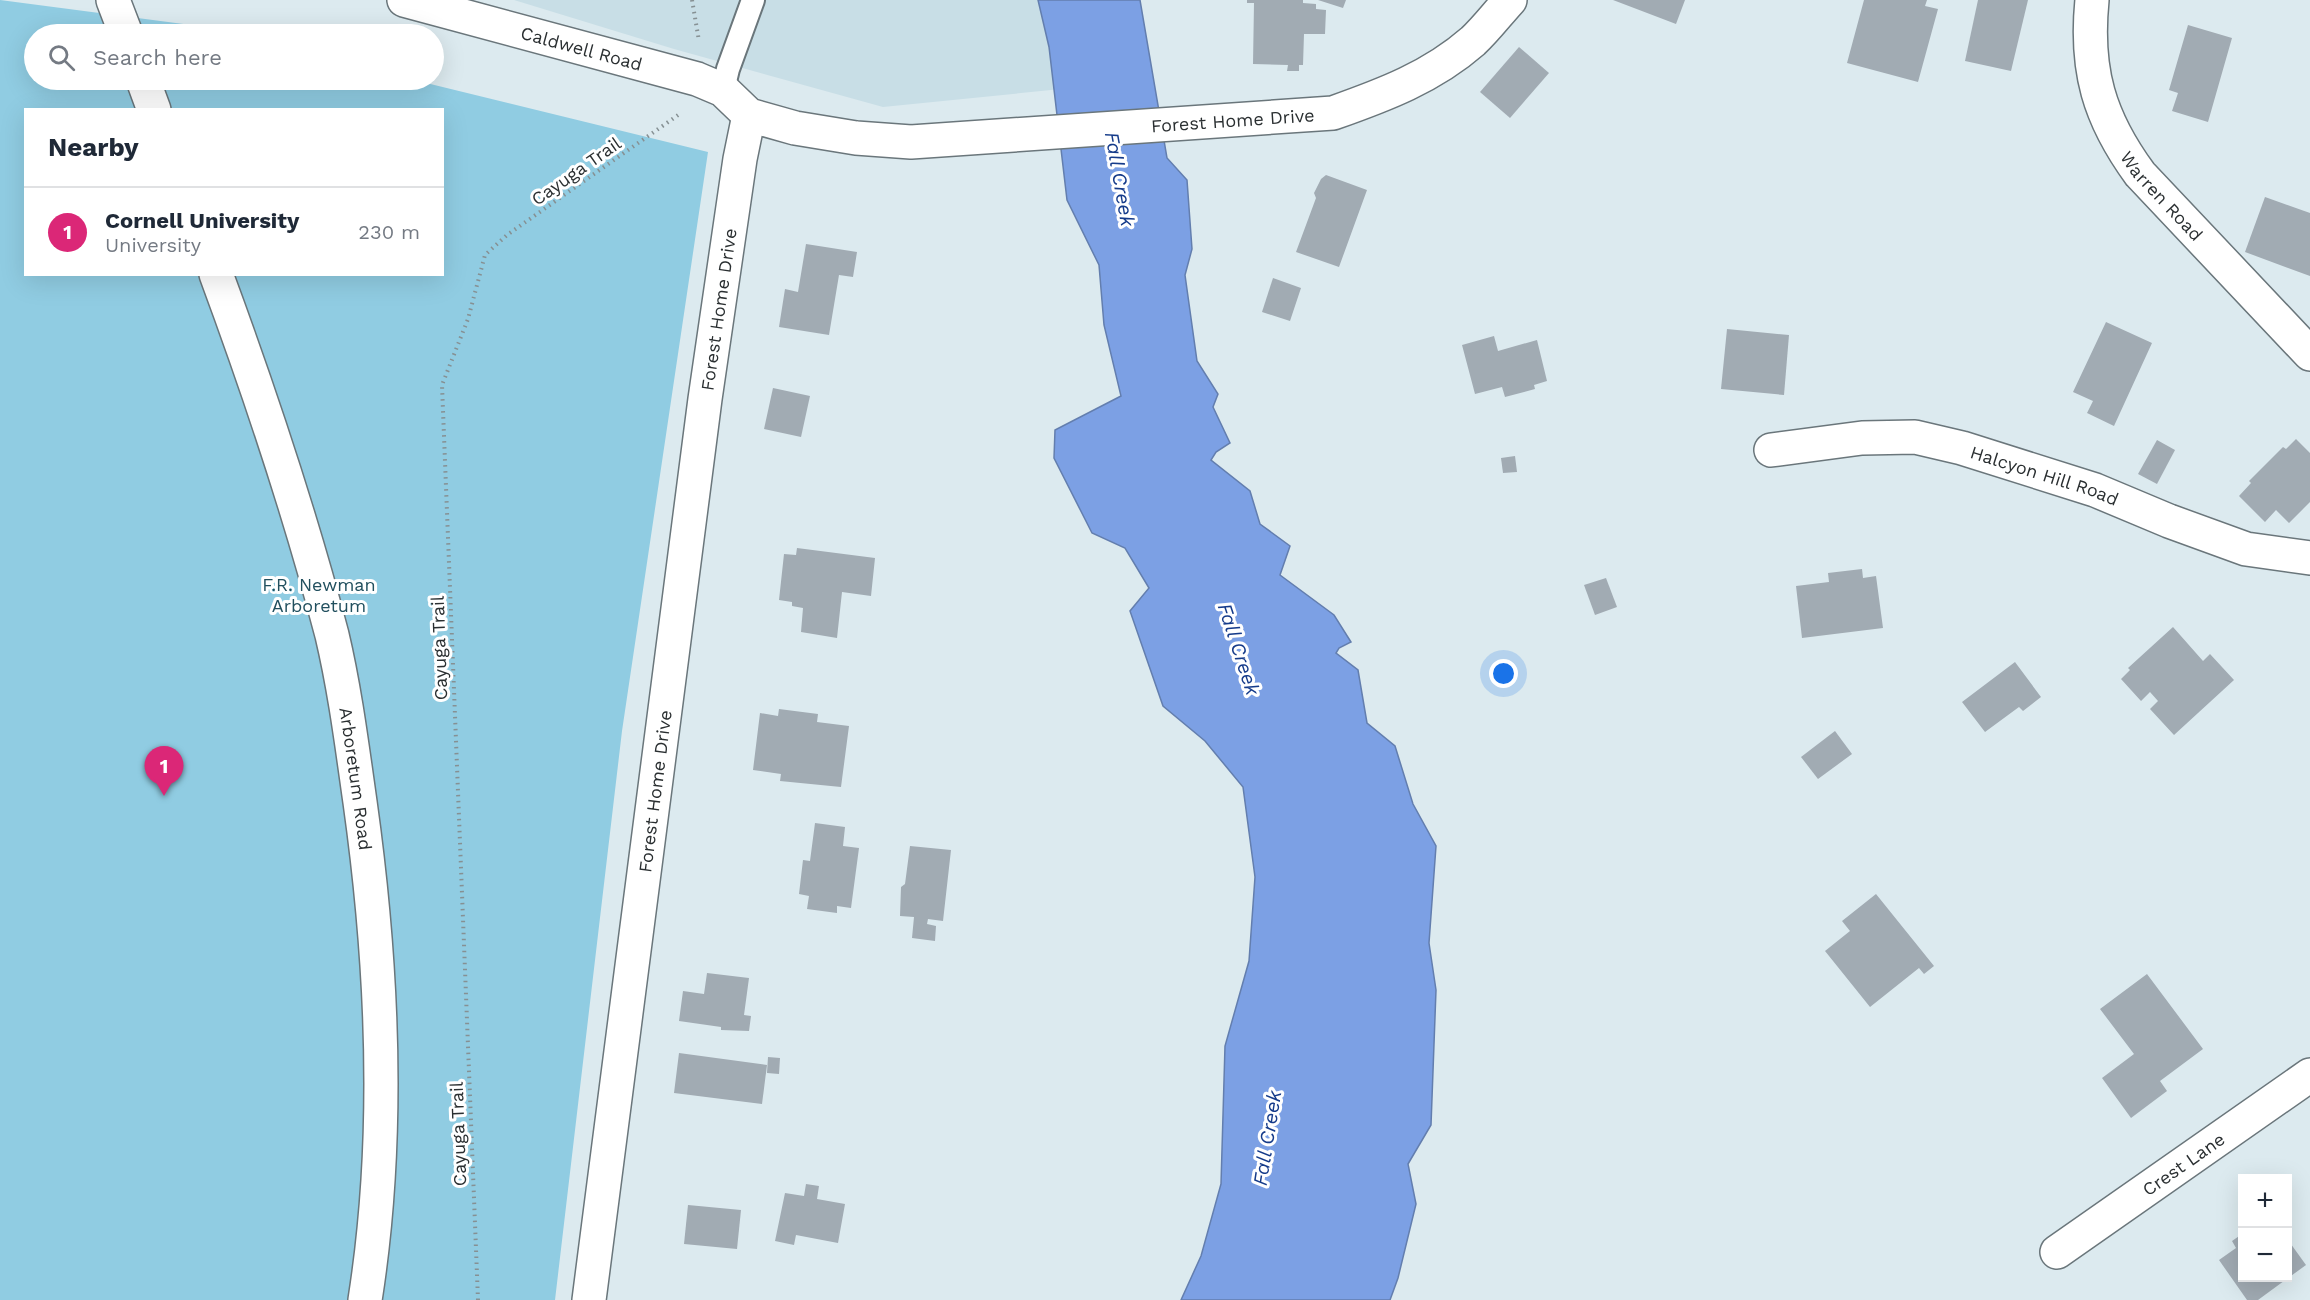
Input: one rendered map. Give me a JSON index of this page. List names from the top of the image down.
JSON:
{
  "streets": {
    "street": [
      "Caldwell Road",
      "Forest Home Drive",
      "Warren Road",
      "Halcyon Hill Road",
      "Arboretum Road",
      "Crest Lane"
    ],
    "path": ["Cayuga Trail"]
  },
  "crossings": [
    ["Caldwell Road", "Forest Home Drive"]
  ],
  "water": ["Fall Creek"],
  "parks": ["F.R. Newman Arboretum"],
  "page": {
    "search": "Search here",
    "heading": "Nearby",
    "list": [
      {
        "mark": "1",
        "name": "Cornell University",
        "note": "University",
        "value": "230 m"
      }
    ],
    "pins": "1",
    "map_buttons": ["+", "−"]
  }
}
